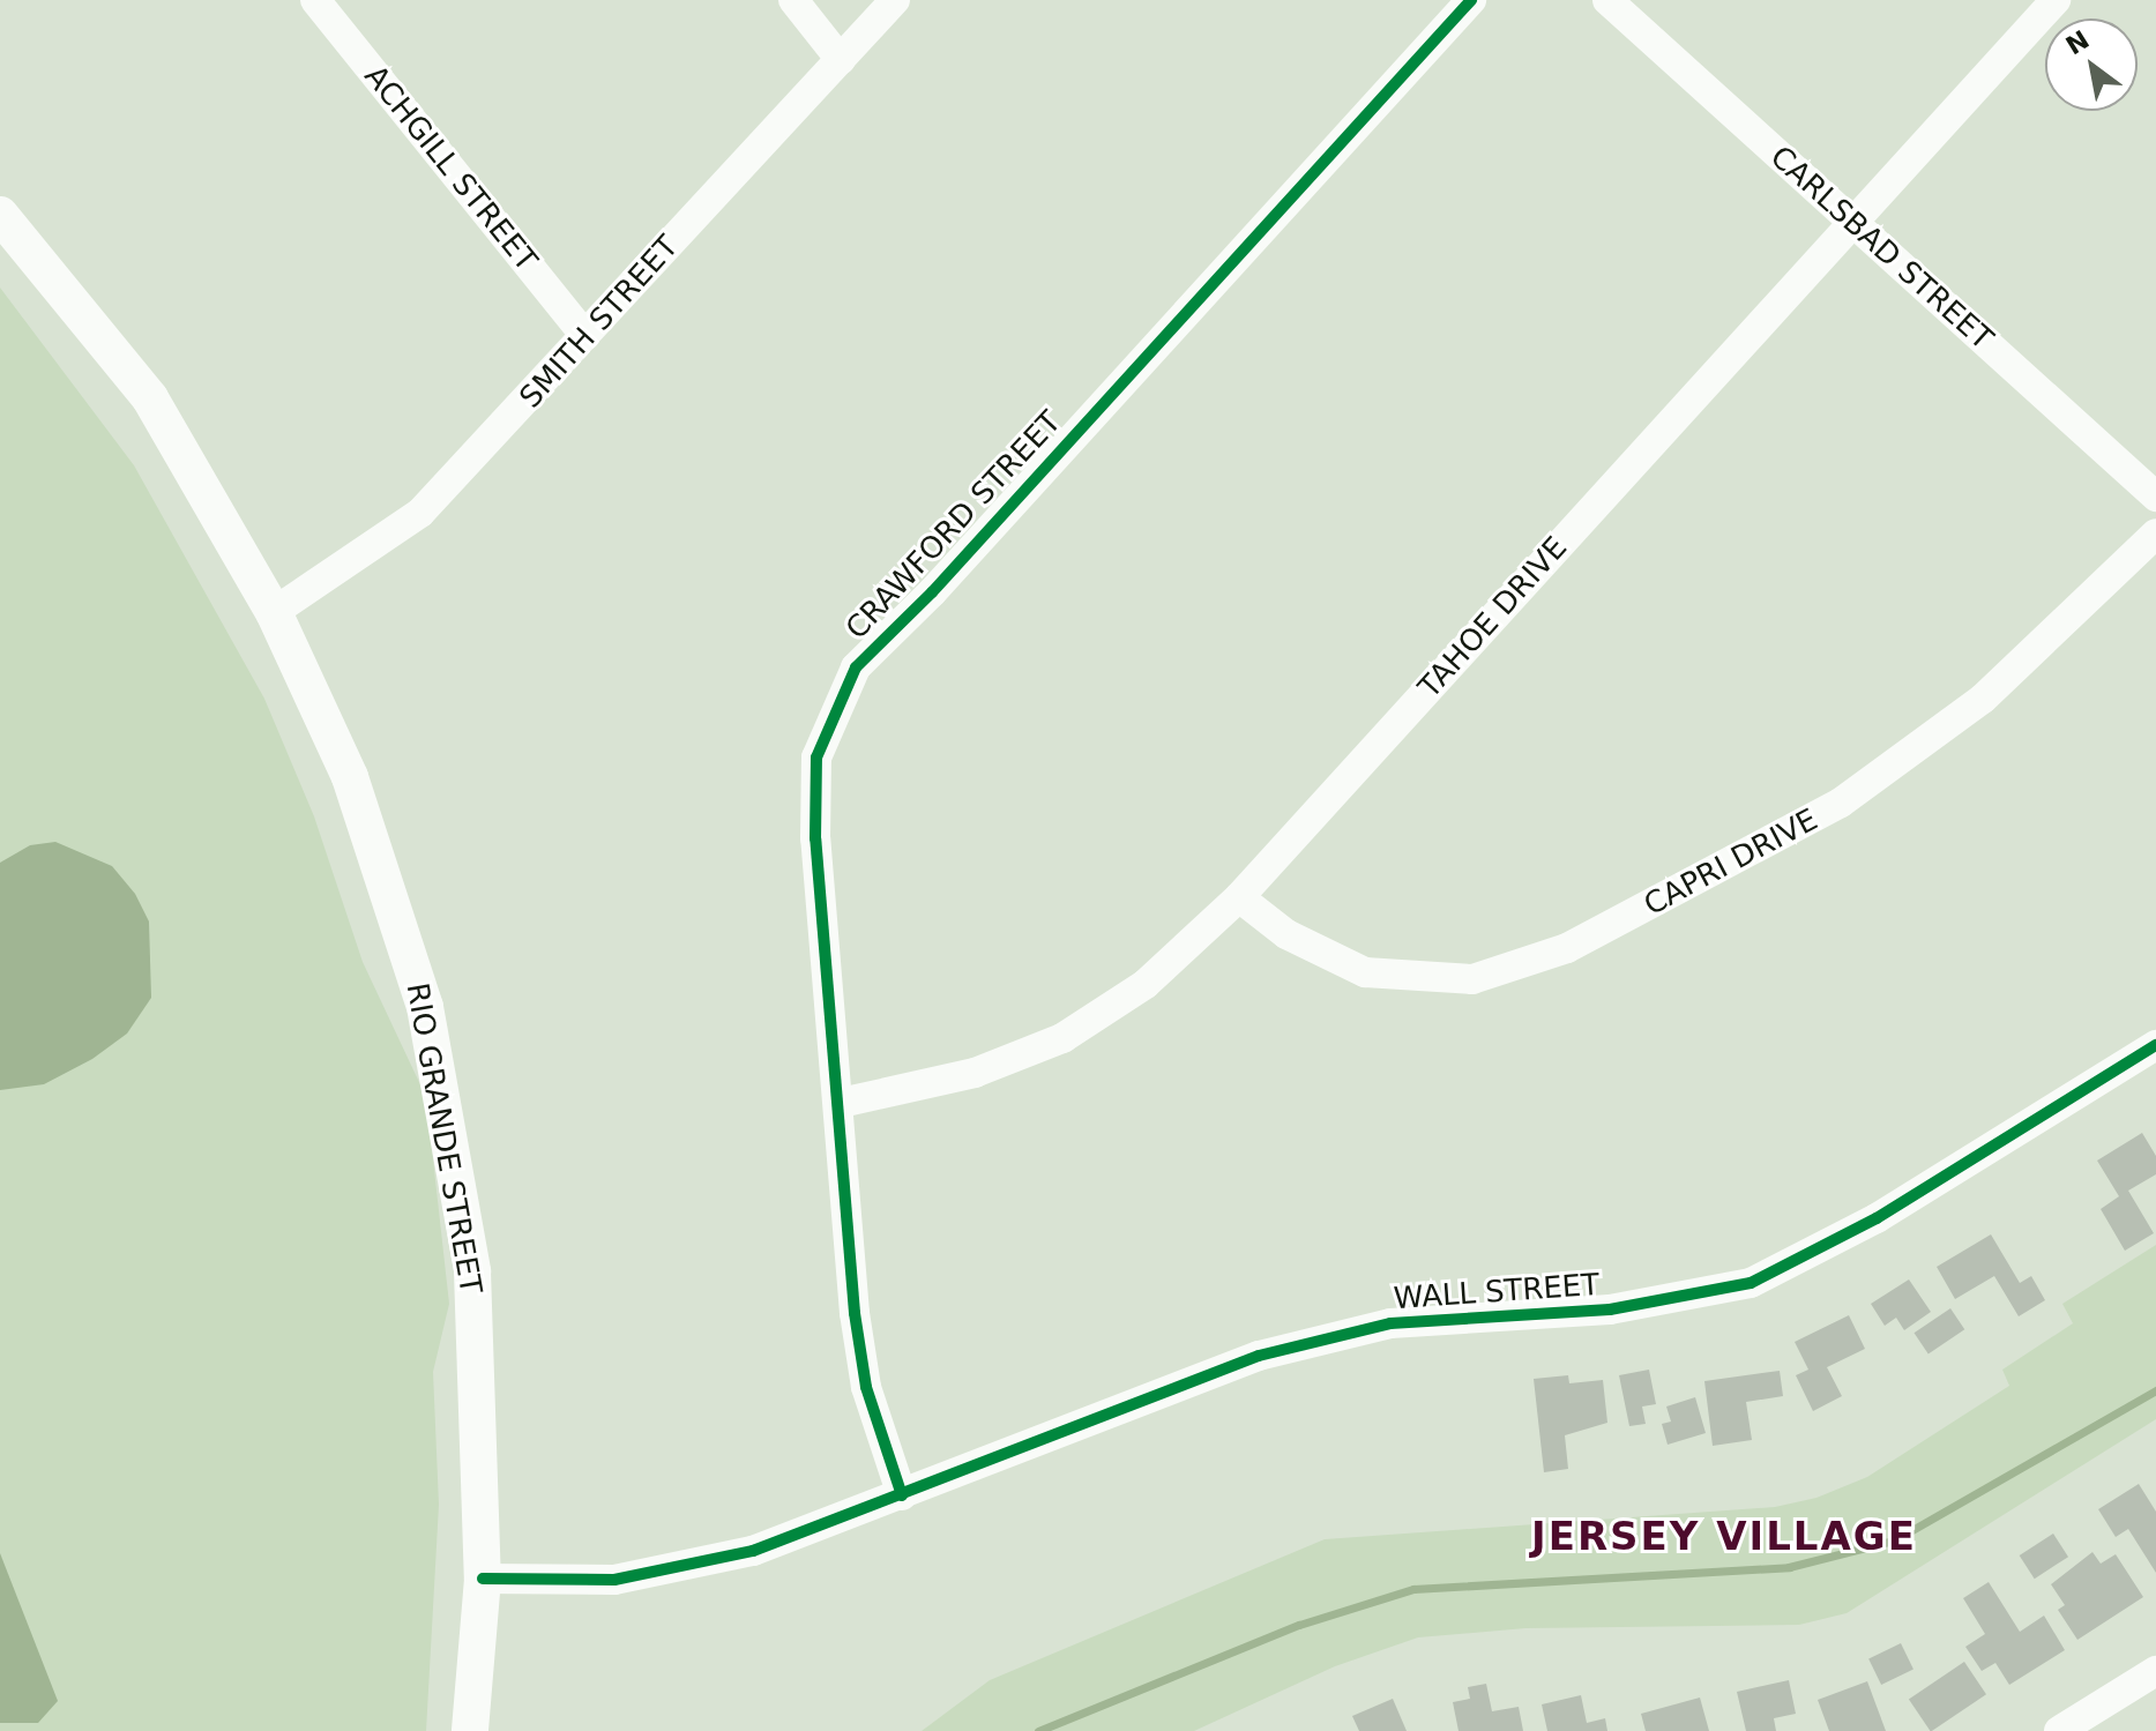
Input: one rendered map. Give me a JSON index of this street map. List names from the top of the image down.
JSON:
{
  "streets": {
    "street": [
      "ACHGILL STREET",
      "CARLSBAD STREET",
      "SMITH STREET",
      "CRAWFORD STREET",
      "TAHOE DRIVE",
      "CAPRI DRIVE",
      "RIO GRANDE STREET",
      "WALL STREET"
    ]
  },
  "crossings": [
    ["ACHGILL STREET", "SMITH STREET"],
    ["CARLSBAD STREET", "TAHOE DRIVE"],
    ["SMITH STREET", "RIO GRANDE STREET"],
    ["CRAWFORD STREET", "TAHOE DRIVE"],
    ["CRAWFORD STREET", "WALL STREET"],
    ["TAHOE DRIVE", "CAPRI DRIVE"],
    ["RIO GRANDE STREET", "WALL STREET"]
  ],
  "districts": ["JERSEY VILLAGE"],
  "north": "top left"
}
